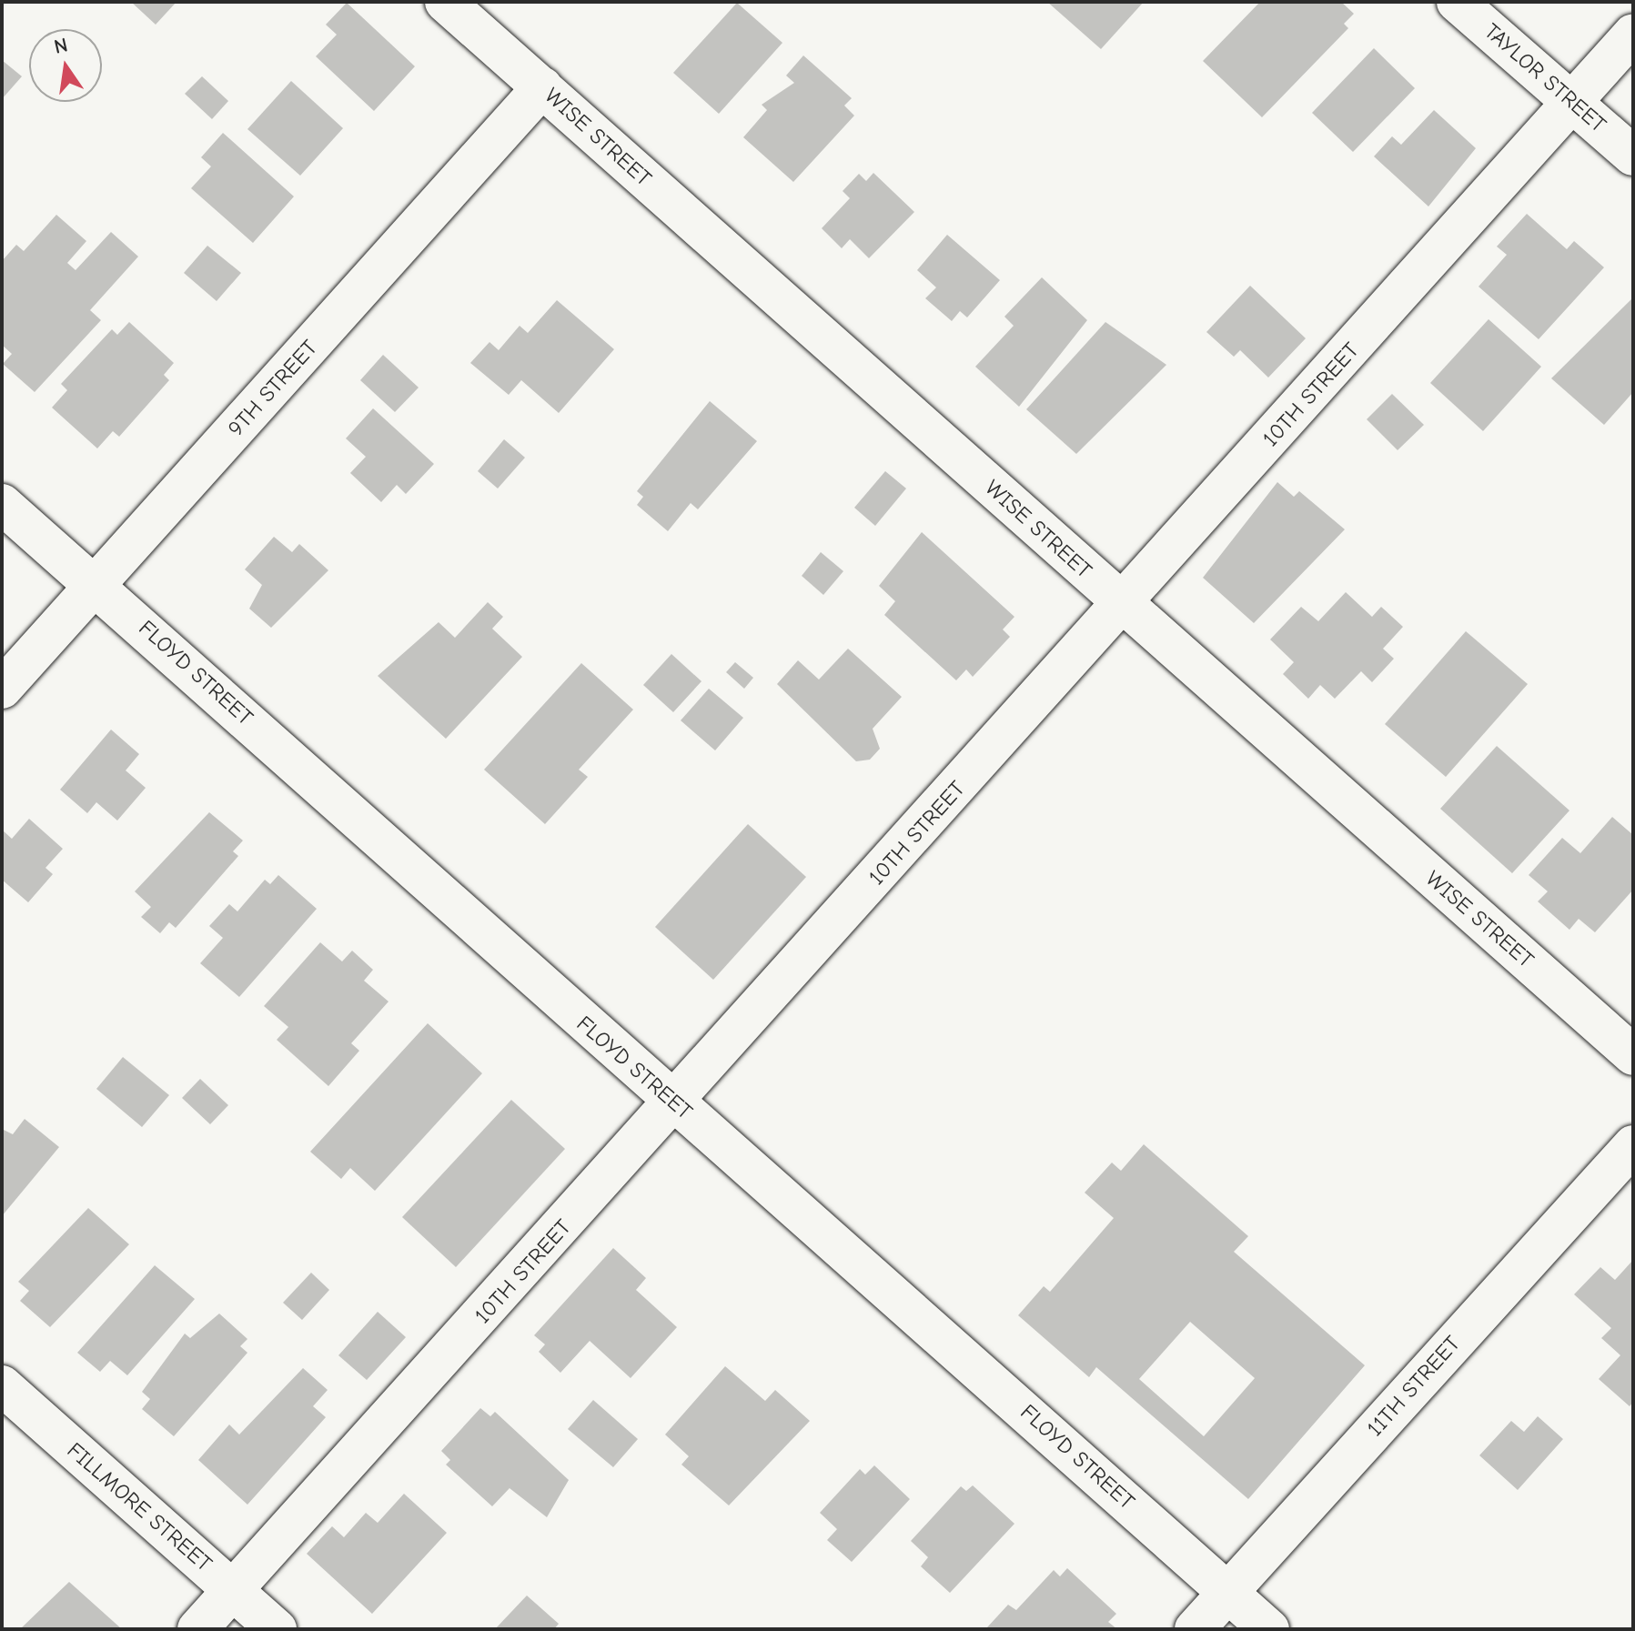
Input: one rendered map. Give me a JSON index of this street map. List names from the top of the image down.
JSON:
{
  "streets": {
    "street": [
      "TAYLOR STREET",
      "WISE STREET",
      "9TH STREET",
      "10TH STREET",
      "FLOYD STREET",
      "11TH STREET",
      "FILLMORE STREET"
    ]
  },
  "crossings": [
    ["TAYLOR STREET", "10TH STREET"],
    ["WISE STREET", "9TH STREET"],
    ["WISE STREET", "10TH STREET"],
    ["9TH STREET", "FLOYD STREET"],
    ["10TH STREET", "FLOYD STREET"],
    ["10TH STREET", "FILLMORE STREET"],
    ["FLOYD STREET", "11TH STREET"]
  ],
  "north": "top"
}
